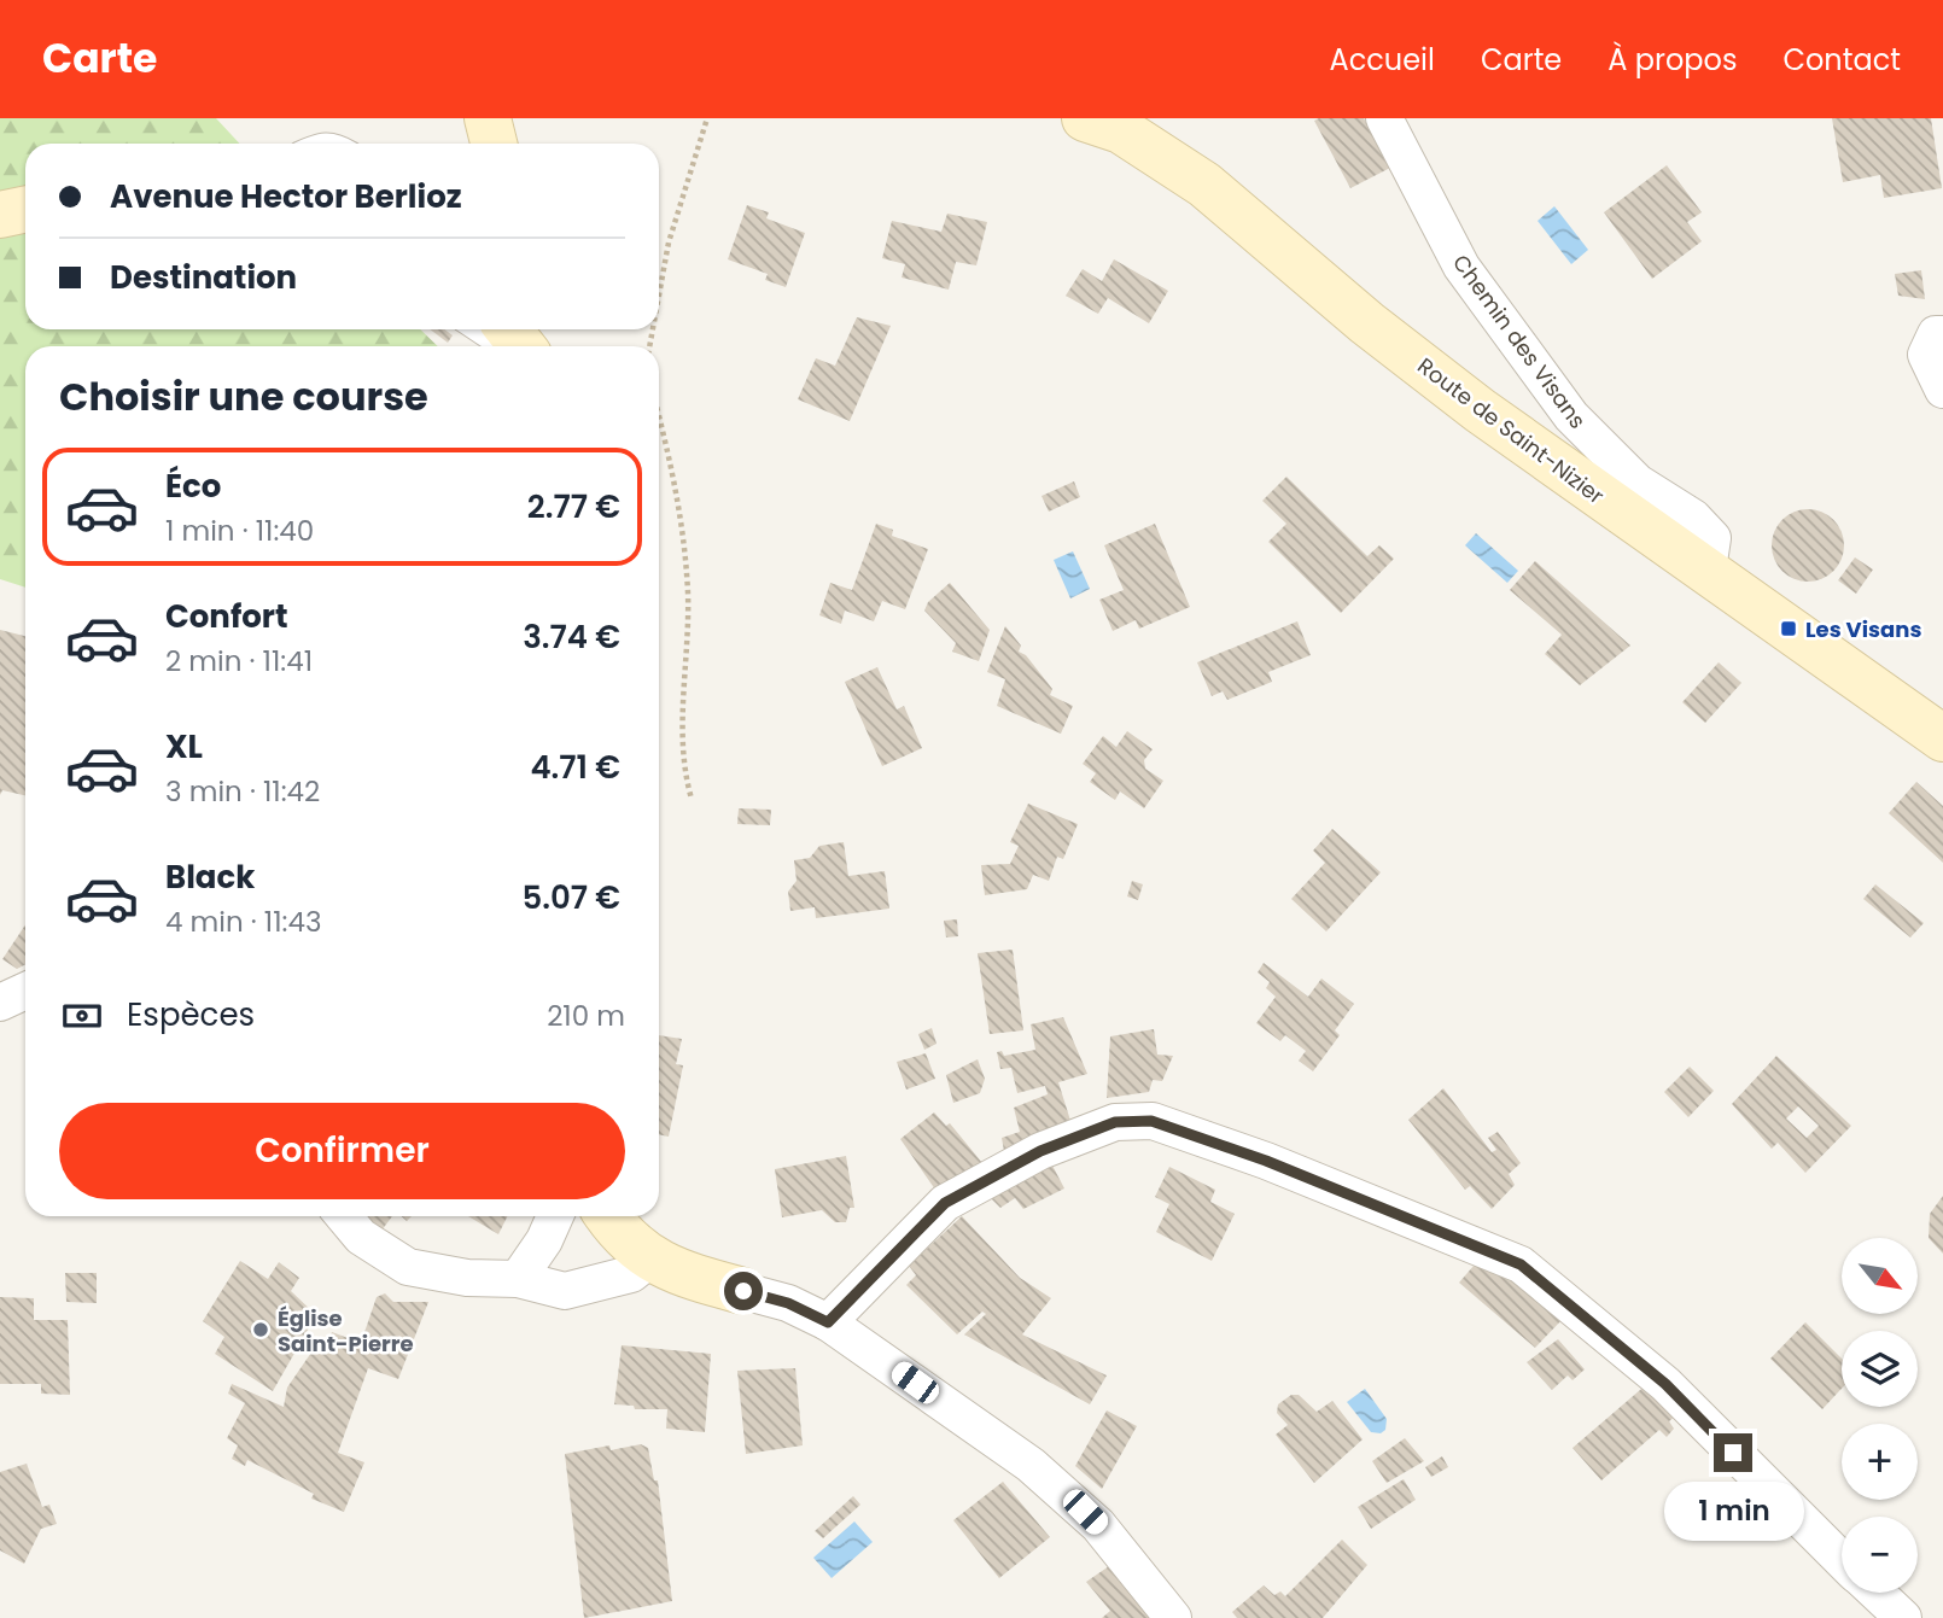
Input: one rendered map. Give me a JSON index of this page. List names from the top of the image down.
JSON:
{
  "streets": {
    "main road": ["Route de Saint-Nizier"],
    "street": ["Chemin des Visans"]
  },
  "crossings": [
    ["Chemin des Visans", "Route de Saint-Nizier"]
  ],
  "places": {
    "transit": ["Les Visans"],
    "other": ["Église Saint-Pierre"]
  },
  "north": "bottom right",
  "page": {
    "header": "Carte",
    "nav": [
      "Accueil",
      "Carte",
      "À propos",
      "Contact"
    ],
    "banner": ["Avenue Hector Berlioz", "Destination"],
    "heading": "Choisir une course",
    "list": [
      {
        "name": "Éco",
        "note": "1 min · 11:40",
        "value": "2.77 €"
      },
      {
        "name": "Confort",
        "note": "2 min · 11:41",
        "value": "3.74 €"
      },
      {
        "name": "XL",
        "note": "3 min · 11:42",
        "value": "4.71 €"
      },
      {
        "name": "Black",
        "note": "4 min · 11:43",
        "value": "5.07 €"
      }
    ],
    "pay": ["Espèces", "210 m"],
    "buttons": "Confirmer",
    "map_buttons": ["+", "−"],
    "bubble": "1 min"
  }
}
